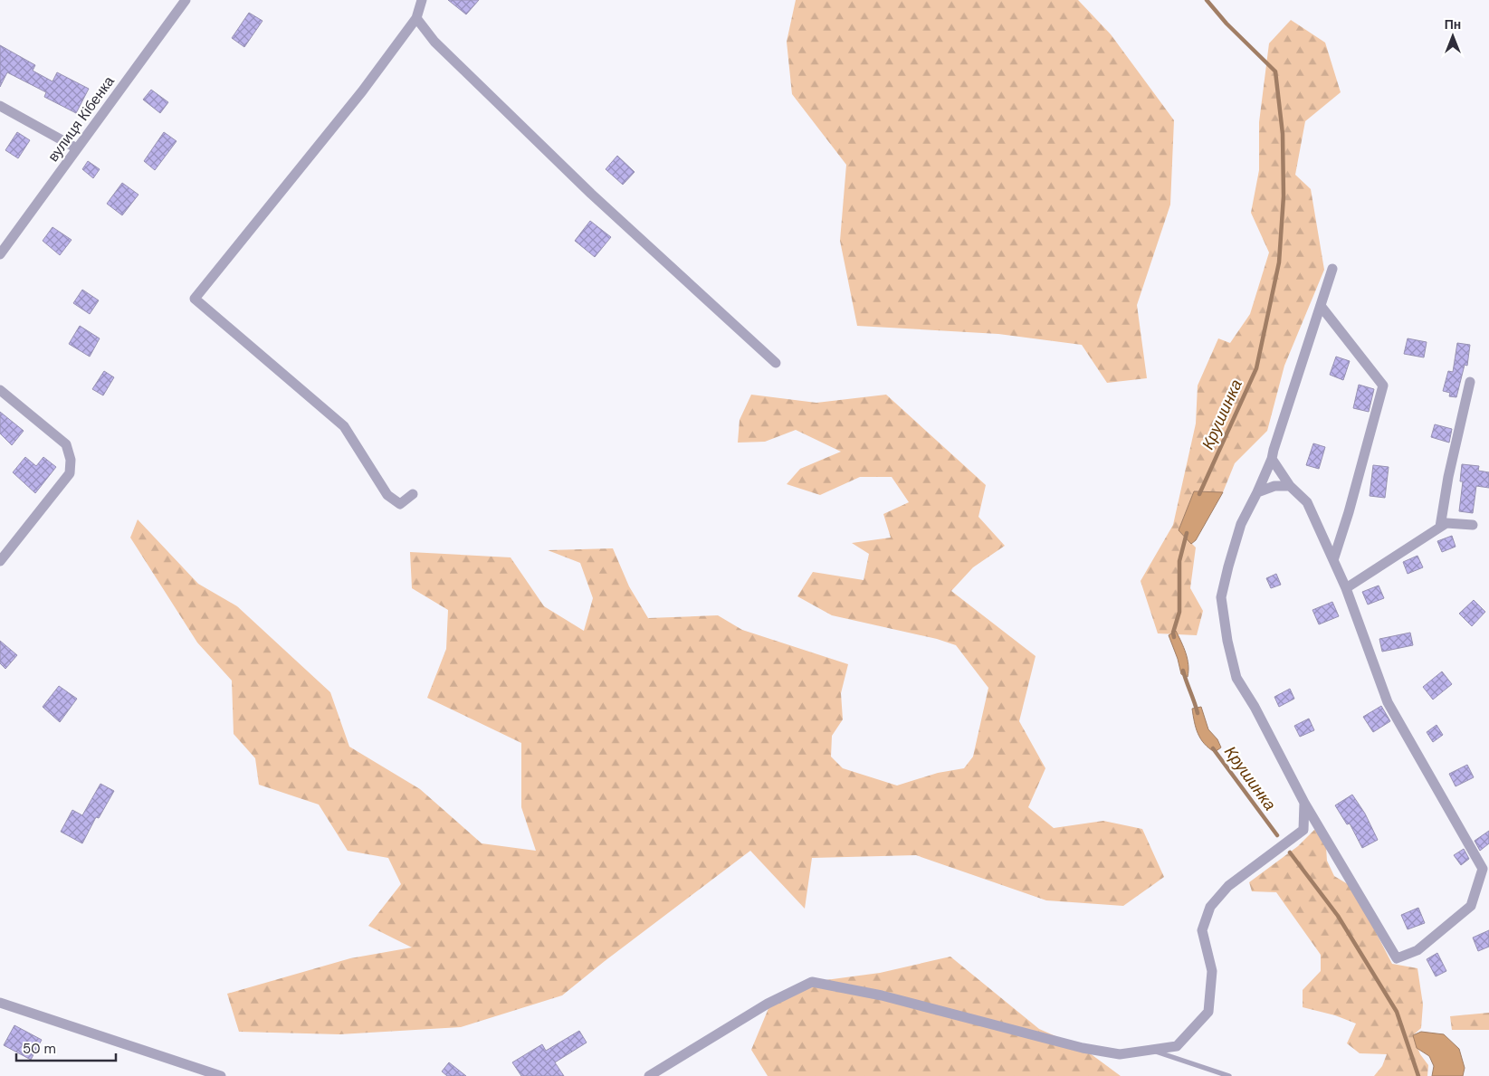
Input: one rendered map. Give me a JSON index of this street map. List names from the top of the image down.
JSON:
{
  "streets": {
    "street": ["вулиця Кібенка"]
  },
  "water": ["Крушинка"],
  "scale_bar": "50 m",
  "north": "top"
}
